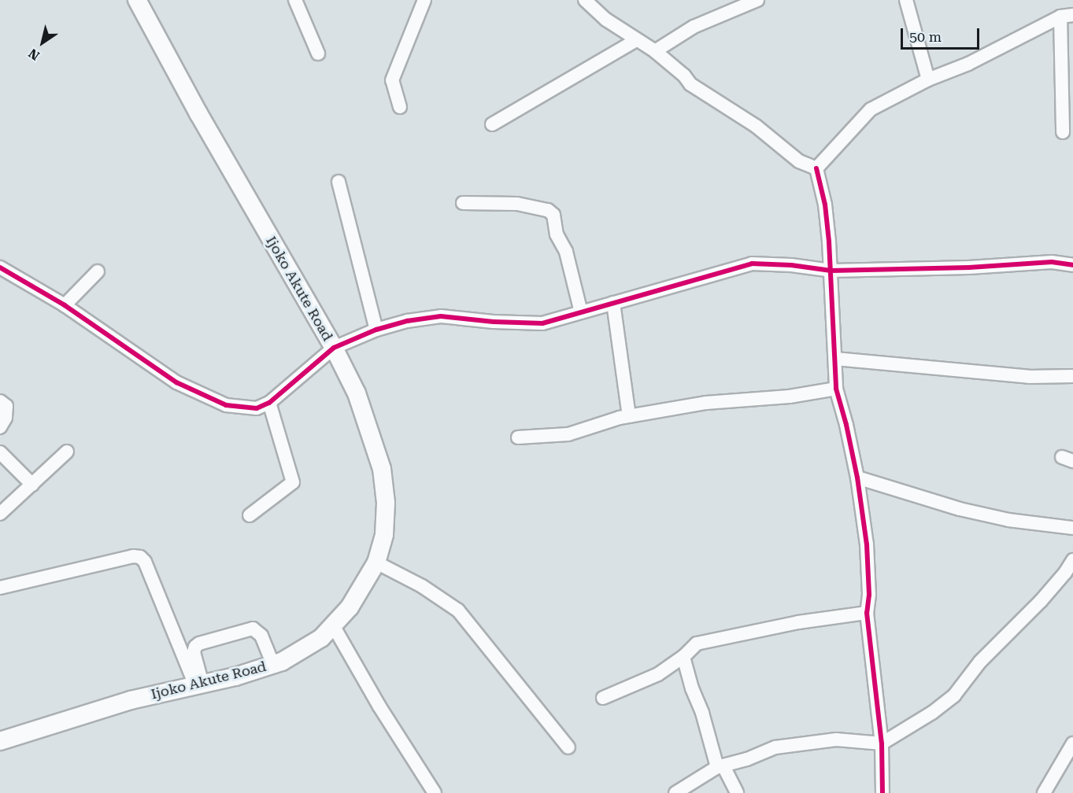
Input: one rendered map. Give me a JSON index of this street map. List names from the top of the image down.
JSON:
{
  "streets": {
    "main road": ["Ijoko Akute Road"]
  },
  "scale_bar": "50 m",
  "north": "bottom left"
}
